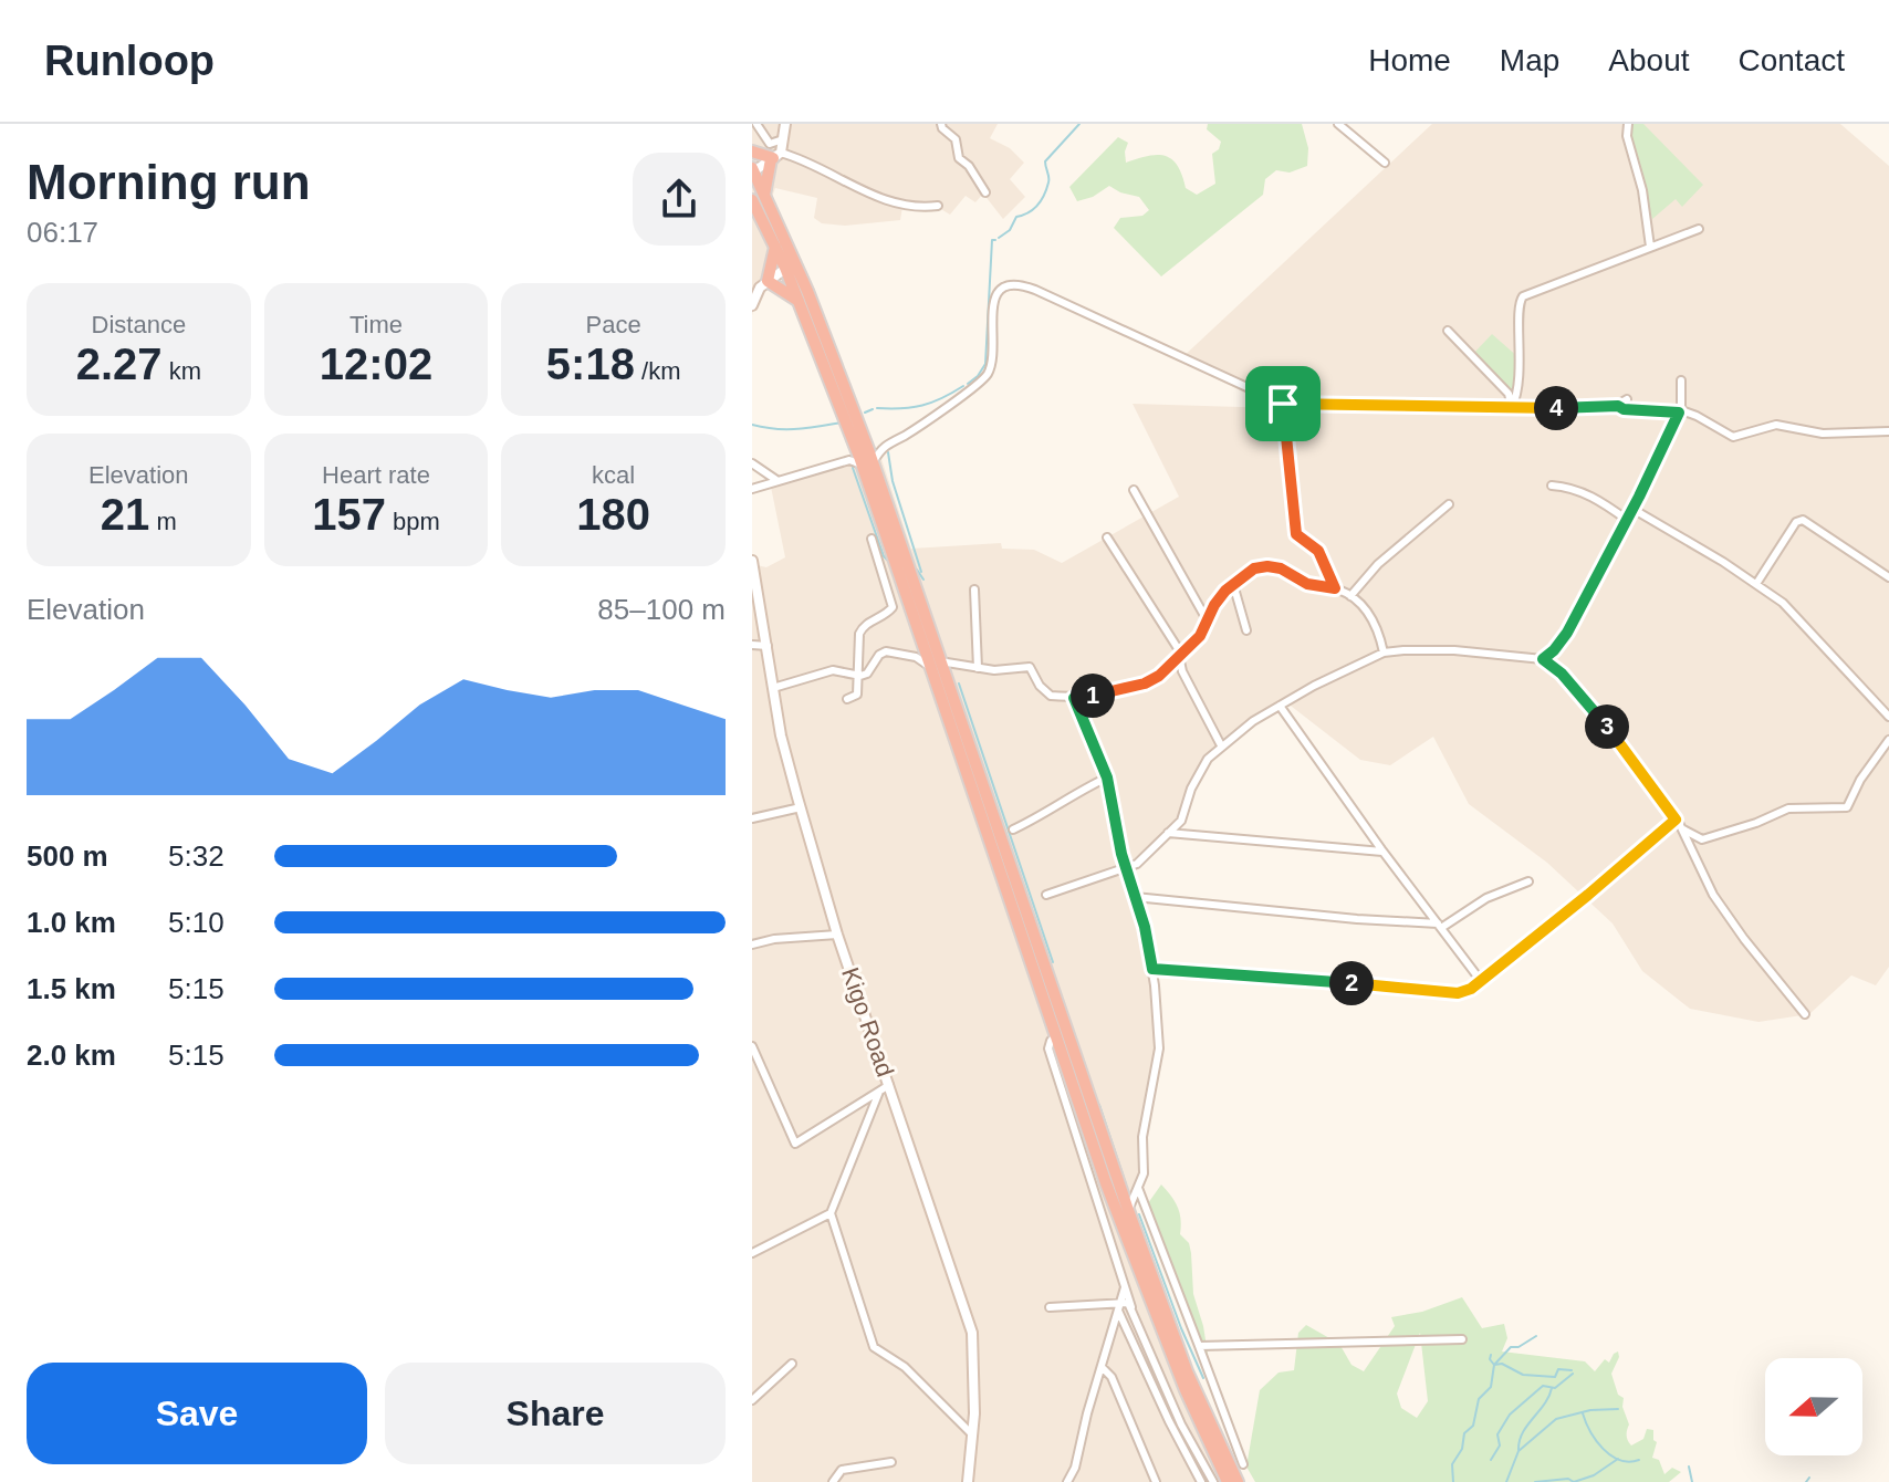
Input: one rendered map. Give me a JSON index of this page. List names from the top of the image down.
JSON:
{
  "streets": {
    "street": ["Kigo Road"]
  },
  "north": "left",
  "page": {
    "header": "Runloop",
    "nav": [
      "Home",
      "Map",
      "About",
      "Contact"
    ],
    "heading": ["Morning run", "06:17"],
    "stats": [
      ["Distance", "2.27 km"],
      ["Time", "12:02"],
      ["Pace", "5:18 /km"],
      ["Elevation", "21 m"],
      ["Heart rate", "157 bpm"],
      ["kcal", "180"]
    ],
    "pins": [
      "4",
      "1",
      "3",
      "2"
    ],
    "chart": ["Elevation", "85–100 m"],
    "list": [
      {
        "name": "500 m",
        "note": "5:32"
      },
      {
        "name": "1.0 km",
        "note": "5:10"
      },
      {
        "name": "1.5 km",
        "note": "5:15"
      },
      {
        "name": "2.0 km",
        "note": "5:15"
      }
    ],
    "buttons": ["Save", "Share"]
  }
}
